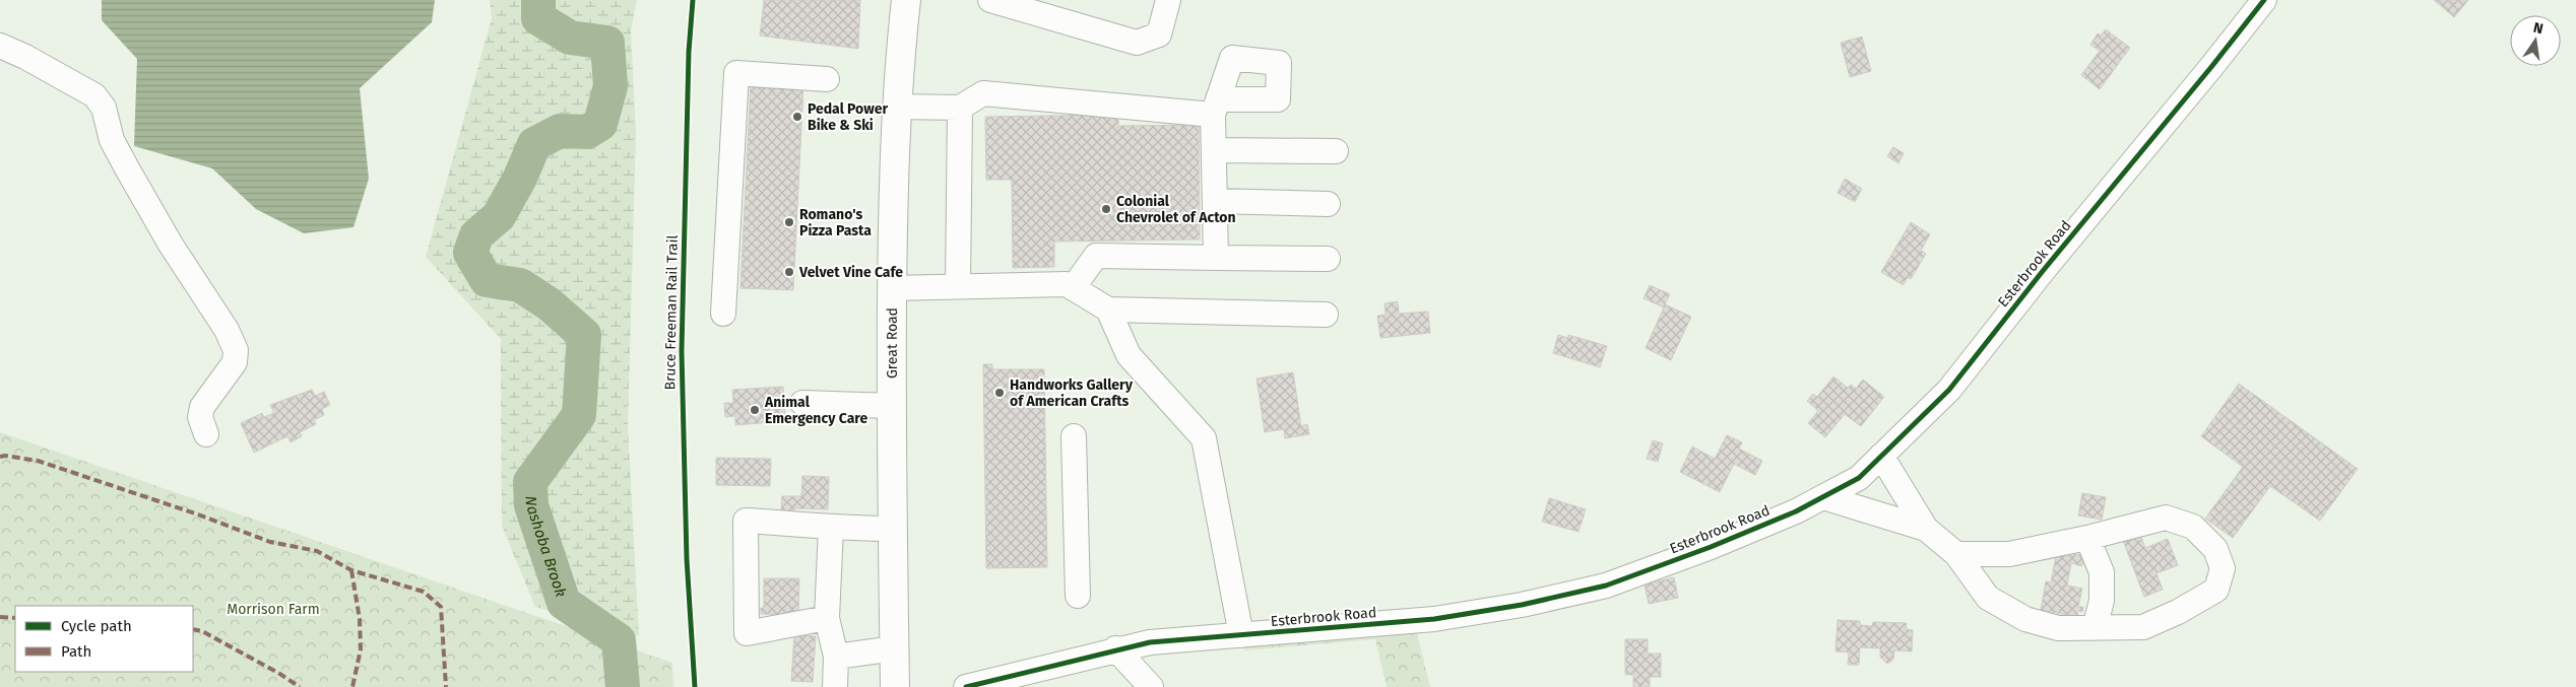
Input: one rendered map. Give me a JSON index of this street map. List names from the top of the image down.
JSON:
{
  "streets": {
    "main road": ["Great Road"],
    "street": ["Esterbrook Road"],
    "cycle path": ["Bruce Freeman Rail Trail"]
  },
  "water": ["Nashoba Brook"],
  "parks": ["Morrison Farm"],
  "places": [
    "Pedal Power Bike & Ski",
    "Colonial Chevrolet of Acton",
    "Romano's Pizza Pasta",
    "Velvet Vine Cafe",
    "Handworks Gallery of American Crafts",
    "Animal Emergency Care"
  ],
  "legend": ["Cycle path", "Path"],
  "north": "top"
}
